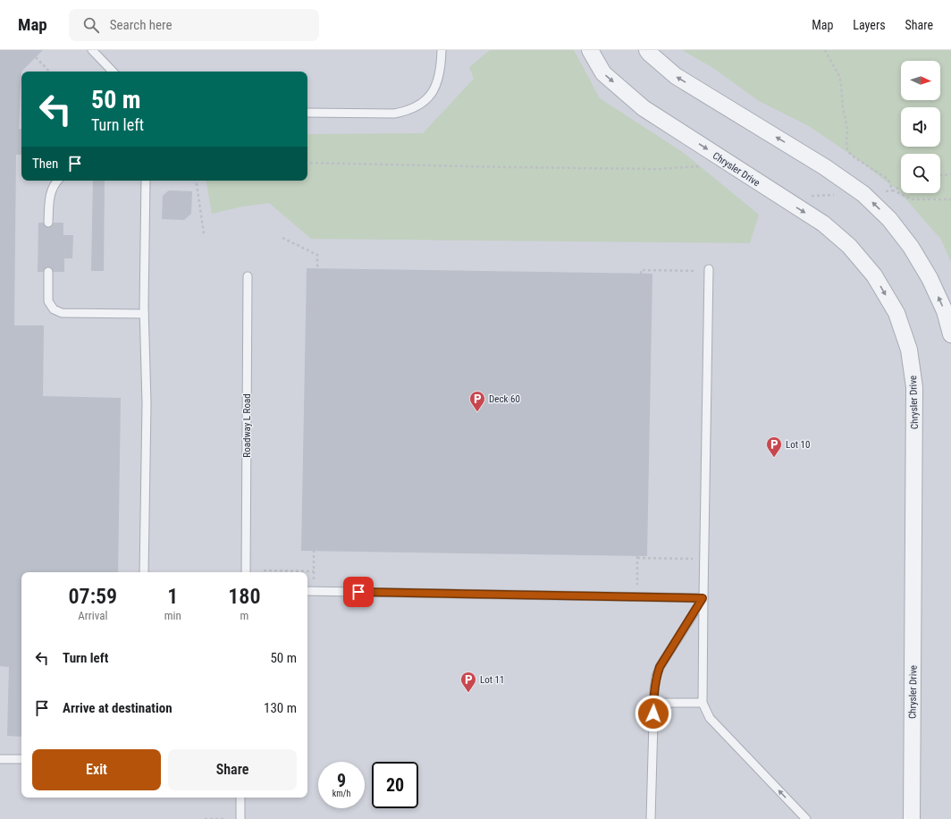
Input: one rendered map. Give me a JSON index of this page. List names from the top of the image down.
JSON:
{
  "streets": {
    "street": ["Chrysler Drive"],
    "lane": ["Roadway L Road"]
  },
  "one_way": ["Chrysler Drive"],
  "places": {
    "parking": ["Deck 60", "Lot 10", "Lot 11"]
  },
  "north": "right",
  "page": {
    "header": "Map",
    "search": "Search here",
    "nav": ["Map", "Layers", "Share"],
    "turn": ["50 m", "Turn left"],
    "then": "Then",
    "eta": [
      "07:59",
      "Arrival",
      "1",
      "min",
      "180",
      "m"
    ],
    "list": [
      {
        "name": "Turn left",
        "value": "50 m"
      },
      {
        "name": "Arrive at destination",
        "value": "130 m"
      }
    ],
    "buttons": ["Exit", "Share"],
    "speed": "9 km/h",
    "limit": "20"
  }
}
